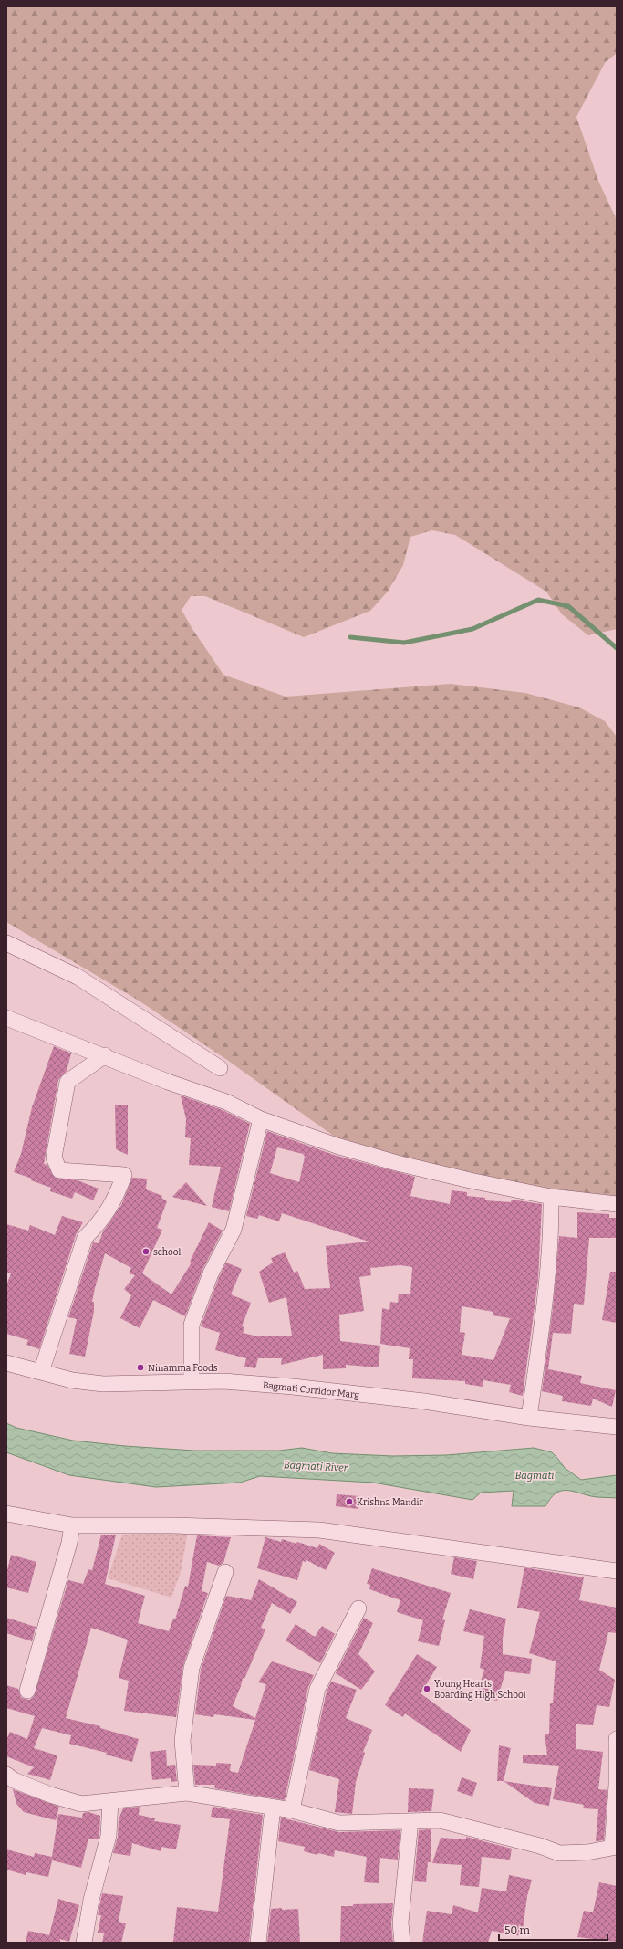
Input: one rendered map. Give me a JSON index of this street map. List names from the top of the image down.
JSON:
{
  "streets": {
    "street": ["Bagmati Corridor Marg"]
  },
  "water": ["Bagmati River", "Bagmati"],
  "places": [
    "school",
    "Ninamma Foods",
    "Krishna Mandir",
    "Young Hearts Boarding High School"
  ],
  "scale_bar": "50 m"
}
